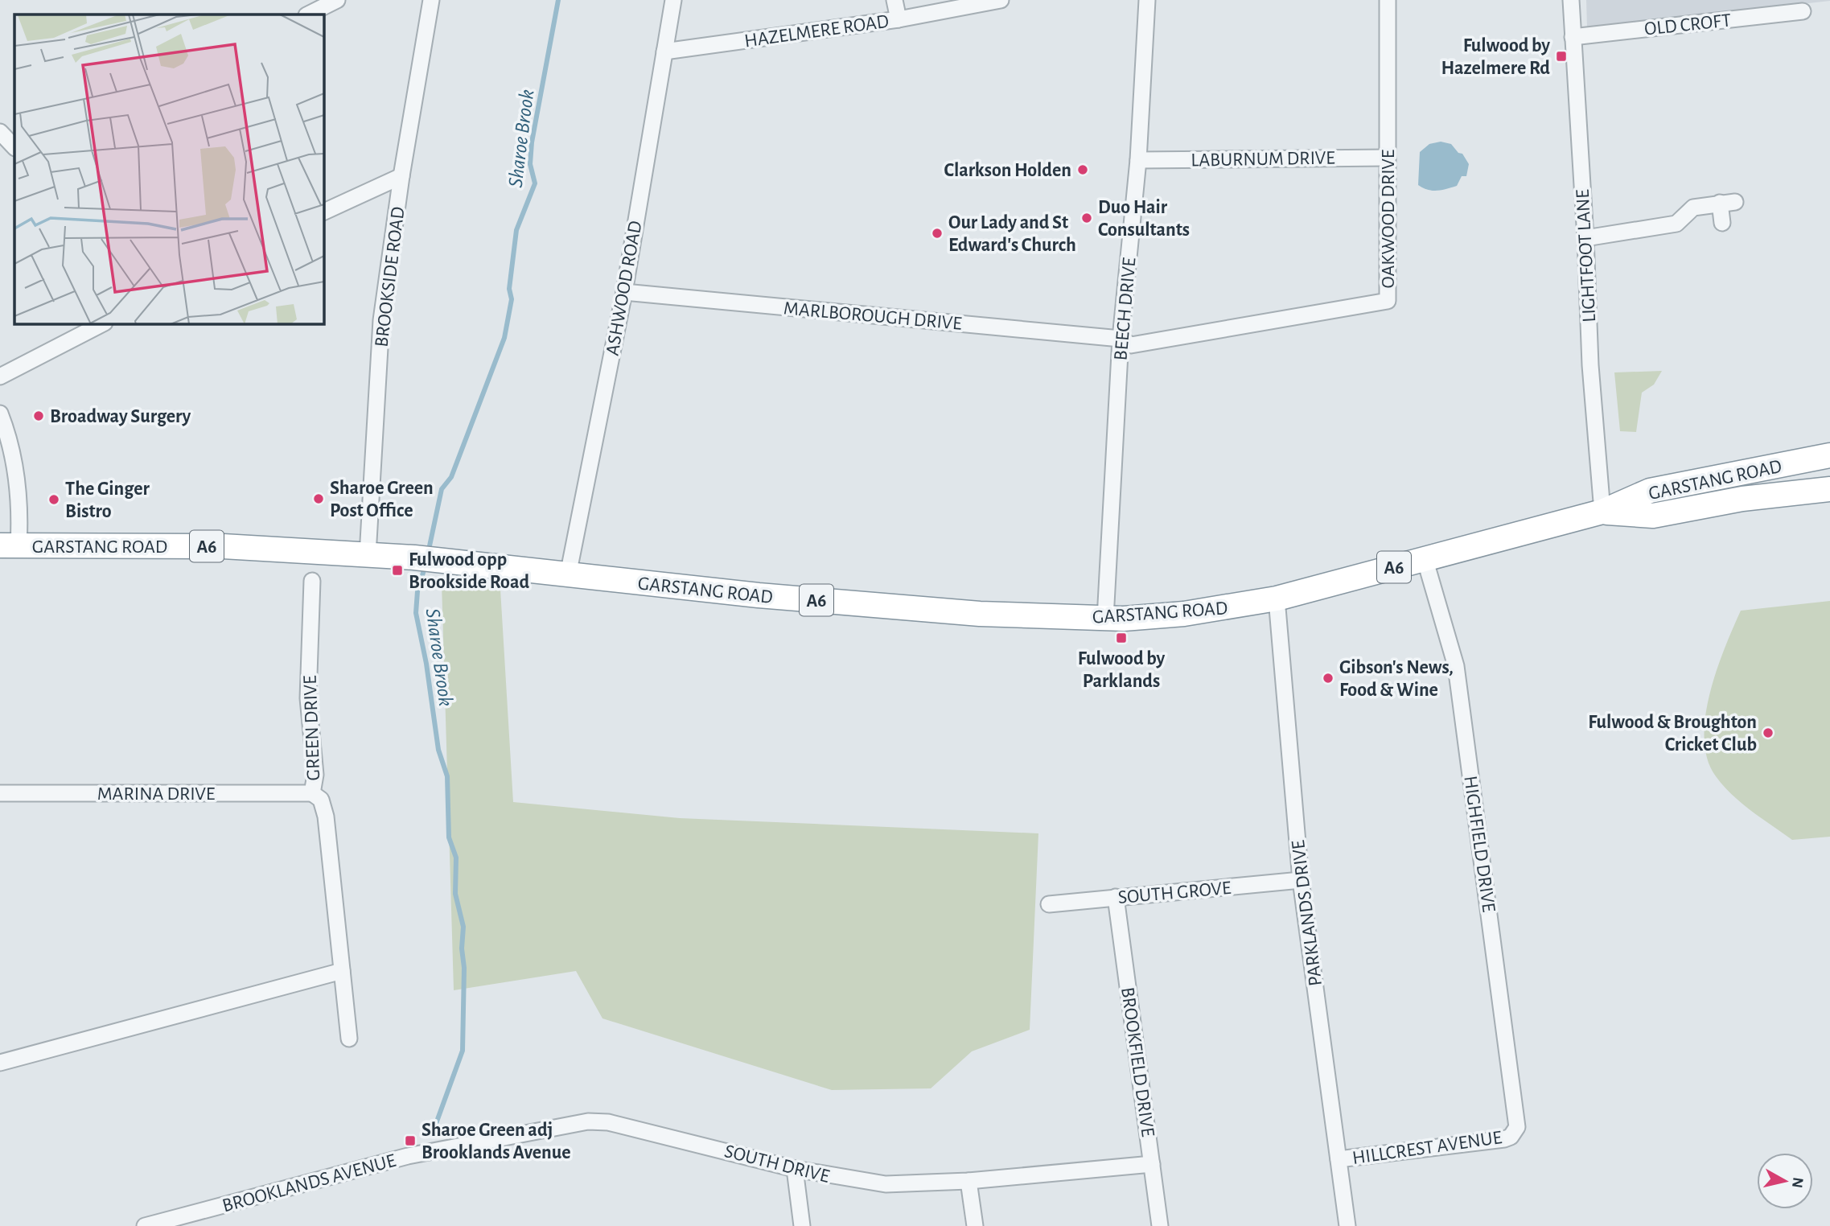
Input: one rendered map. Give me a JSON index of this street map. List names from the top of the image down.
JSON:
{
  "streets": {
    "highway": ["GARSTANG ROAD", "A6"],
    "street": [
      "OLD CROFT",
      "HAZELMERE ROAD",
      "LABURNUM DRIVE",
      "OAKWOOD DRIVE",
      "LIGHTFOOT LANE",
      "BROOKSIDE ROAD",
      "ASHWOOD ROAD",
      "BEECH DRIVE",
      "MARLBOROUGH DRIVE",
      "GREEN DRIVE",
      "MARINA DRIVE",
      "HIGHFIELD DRIVE",
      "SOUTH GROVE",
      "PARKLANDS DRIVE",
      "BROOKFIELD DRIVE",
      "HILLCREST AVENUE",
      "SOUTH DRIVE",
      "BROOKLANDS AVENUE"
    ]
  },
  "crossings": [
    ["OLD CROFT", "LIGHTFOOT LANE"],
    ["HAZELMERE ROAD", "ASHWOOD ROAD"],
    ["LABURNUM DRIVE", "OAKWOOD DRIVE"],
    ["LABURNUM DRIVE", "BEECH DRIVE"],
    ["OAKWOOD DRIVE", "BEECH DRIVE"],
    ["OAKWOOD DRIVE", "MARLBOROUGH DRIVE"],
    ["LIGHTFOOT LANE", "GARSTANG ROAD"],
    ["BROOKSIDE ROAD", "GARSTANG ROAD"],
    ["ASHWOOD ROAD", "MARLBOROUGH DRIVE"],
    ["ASHWOOD ROAD", "GARSTANG ROAD"],
    ["BEECH DRIVE", "MARLBOROUGH DRIVE"],
    ["BEECH DRIVE", "GARSTANG ROAD"],
    ["GARSTANG ROAD", "HIGHFIELD DRIVE"],
    ["GARSTANG ROAD", "PARKLANDS DRIVE"],
    ["GREEN DRIVE", "MARINA DRIVE"],
    ["HIGHFIELD DRIVE", "HILLCREST AVENUE"],
    ["SOUTH GROVE", "PARKLANDS DRIVE"],
    ["SOUTH GROVE", "BROOKFIELD DRIVE"],
    ["PARKLANDS DRIVE", "HILLCREST AVENUE"],
    ["BROOKFIELD DRIVE", "SOUTH DRIVE"],
    ["SOUTH DRIVE", "BROOKLANDS AVENUE"]
  ],
  "water": ["Sharoe Brook"],
  "places": {
    "transit": [
      "Fulwood by Hazelmere Rd",
      "Fulwood opp Brookside Road",
      "Fulwood by Parklands",
      "Sharoe Green adj Brooklands Avenue"
    ],
    "other": [
      "Clarkson Holden",
      "Duo Hair Consultants",
      "Our Lady and St Edward's Church",
      "Broadway Surgery",
      "Sharoe Green Post Office",
      "The Ginger Bistro",
      "Gibson's News, Food & Wine",
      "Fulwood & Broughton Cricket Club"
    ]
  },
  "north": "right"
}
